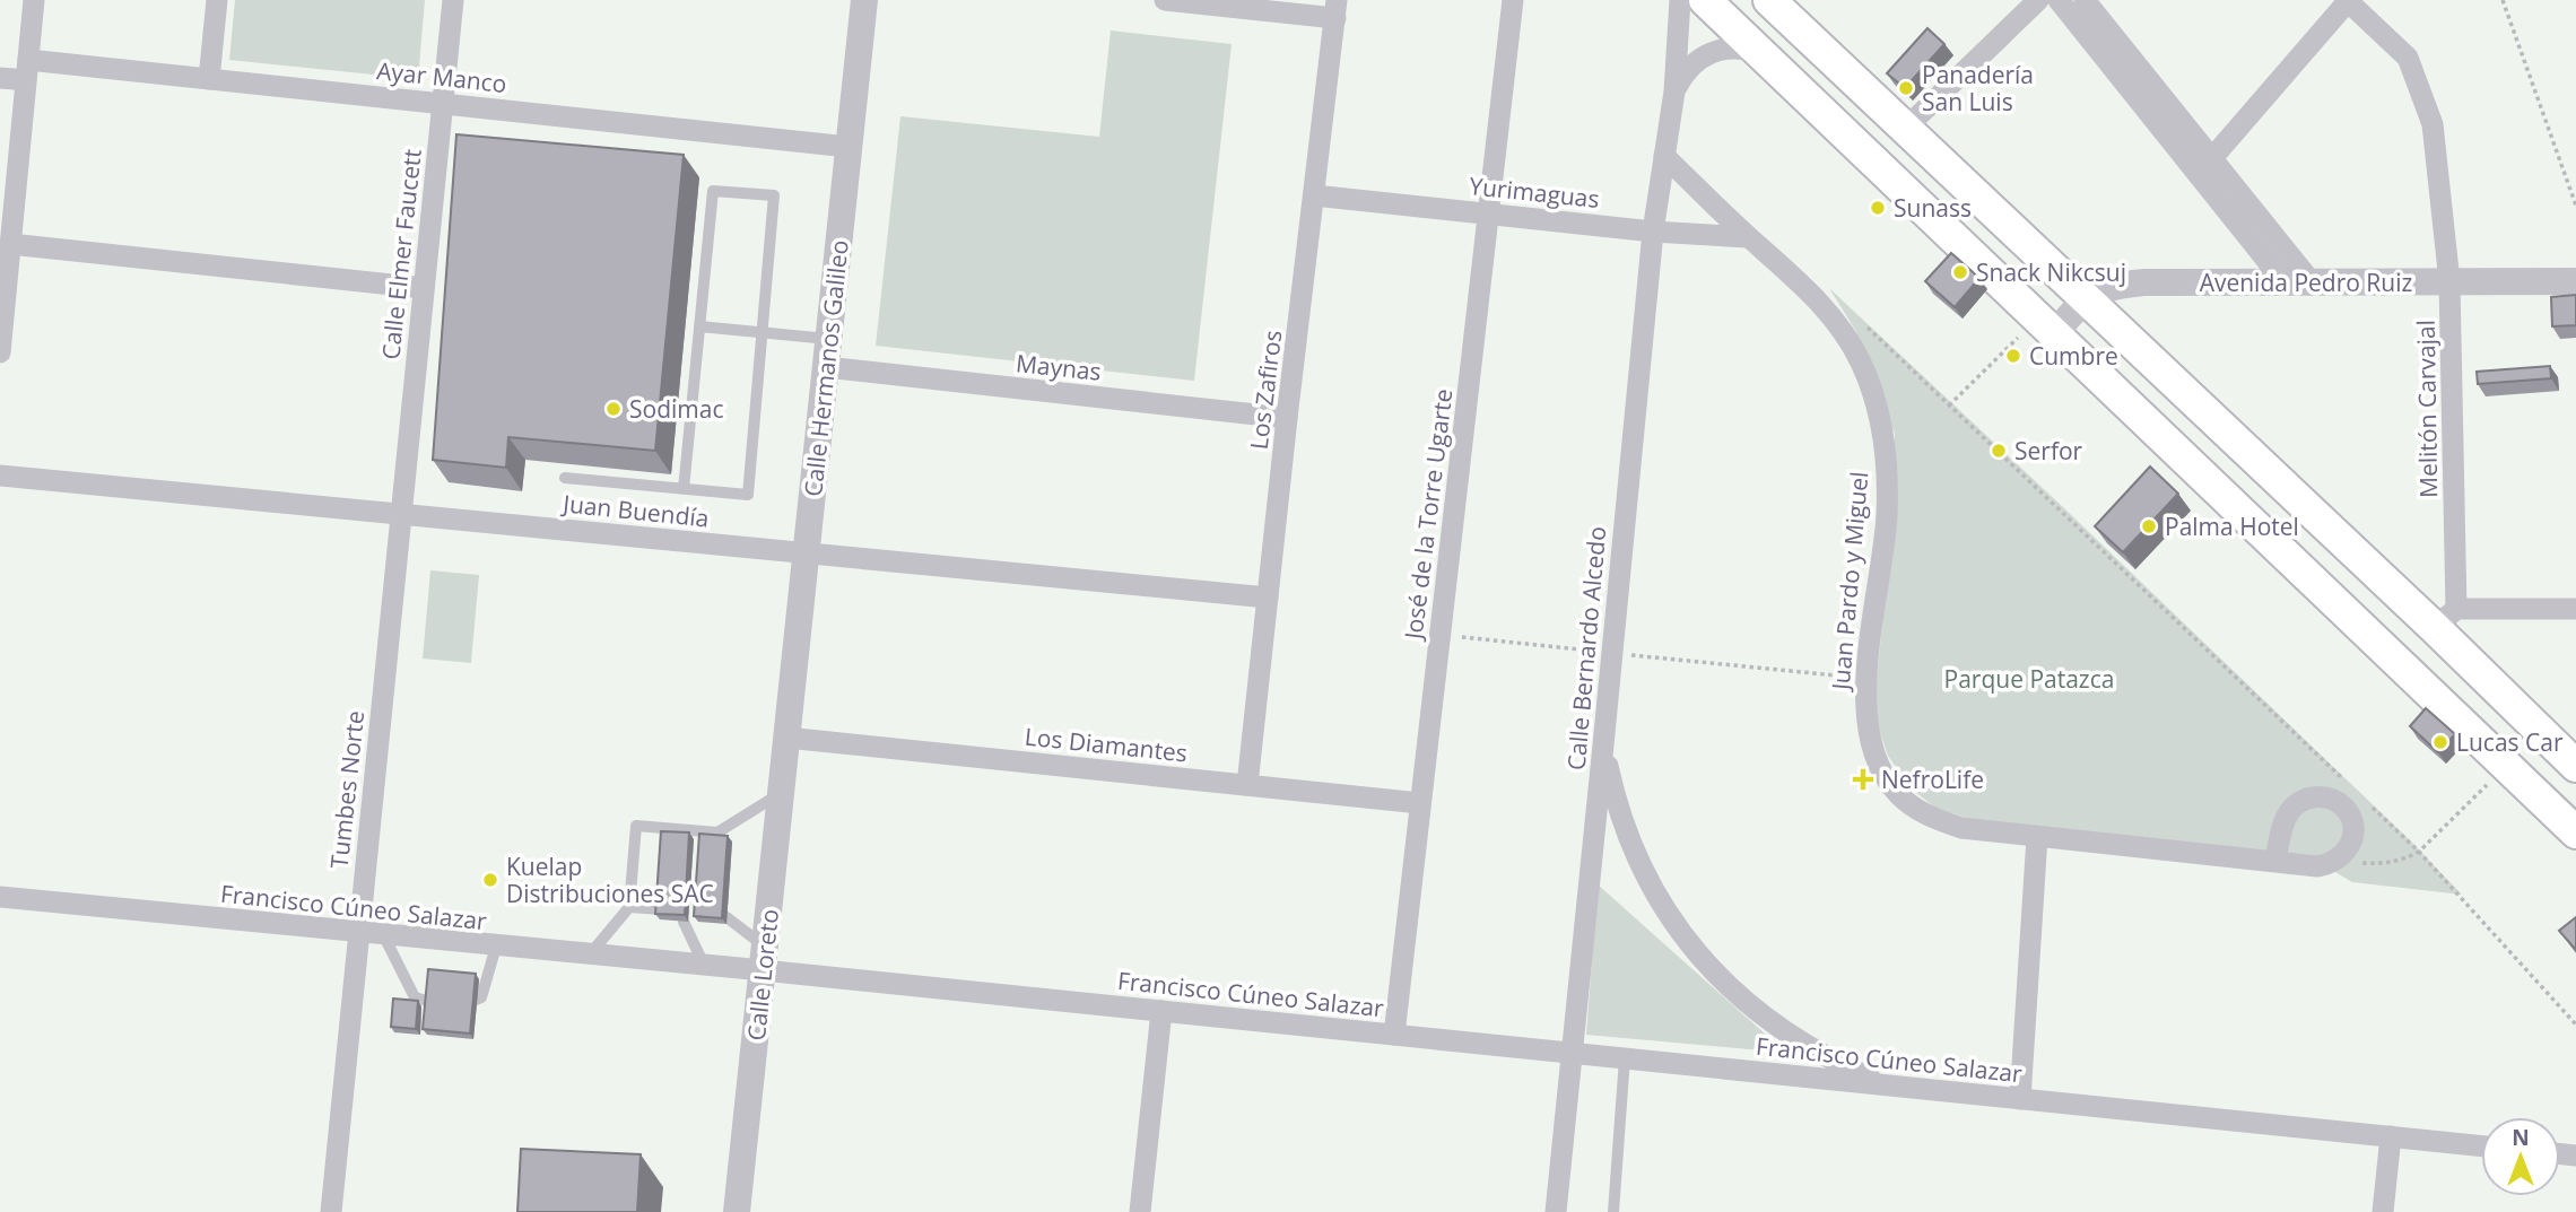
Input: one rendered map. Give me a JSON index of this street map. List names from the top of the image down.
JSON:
{
  "streets": {
    "street": [
      "Ayar Manco",
      "Yurimaguas",
      "Calle Elmer Faucett",
      "Avenida Pedro Ruiz",
      "Maynas",
      "Calle Hermanos Galileo",
      "Los Zafiros",
      "Melitón Carvajal",
      "Juan Buendía",
      "José de la Torre Ugarte",
      "Juan Pardo y Miguel",
      "Calle Bernardo Alcedo",
      "Los Diamantes",
      "Tumbes Norte",
      "Francisco Cúneo Salazar",
      "Calle Loreto"
    ]
  },
  "crossings": [
    ["Ayar Manco", "Calle Elmer Faucett"],
    ["Ayar Manco", "Calle Hermanos Galileo"],
    ["Yurimaguas", "Los Zafiros"],
    ["Yurimaguas", "José de la Torre Ugarte"],
    ["Yurimaguas", "Juan Pardo y Miguel"],
    ["Yurimaguas", "Calle Bernardo Alcedo"],
    ["Calle Elmer Faucett", "Juan Buendía"],
    ["Calle Elmer Faucett", "Tumbes Norte"],
    ["Avenida Pedro Ruiz", "Melitón Carvajal"],
    ["Maynas", "Calle Hermanos Galileo"],
    ["Maynas", "Los Zafiros"],
    ["Calle Hermanos Galileo", "Juan Buendía"],
    ["Calle Hermanos Galileo", "Los Diamantes"],
    ["Calle Hermanos Galileo", "Calle Loreto"],
    ["Los Zafiros", "Juan Buendía"],
    ["Los Zafiros", "Los Diamantes"],
    ["Juan Buendía", "Tumbes Norte"],
    ["José de la Torre Ugarte", "Los Diamantes"],
    ["José de la Torre Ugarte", "Francisco Cúneo Salazar"],
    ["Juan Pardo y Miguel", "Calle Bernardo Alcedo"],
    ["Calle Bernardo Alcedo", "Francisco Cúneo Salazar"],
    ["Los Diamantes", "Calle Loreto"],
    ["Tumbes Norte", "Francisco Cúneo Salazar"],
    ["Francisco Cúneo Salazar", "Calle Loreto"]
  ],
  "parks": ["Parque Patazca"],
  "places": {
    "other": [
      "Panadería San Luis",
      "Sunass",
      "Snack Nikcsuj",
      "Cumbre",
      "Sodimac",
      "Serfor",
      "Palma Hotel",
      "Lucas Car",
      "Kuelap Distribuciones SAC"
    ],
    "health": ["NefroLife"]
  },
  "north": "top"
}
